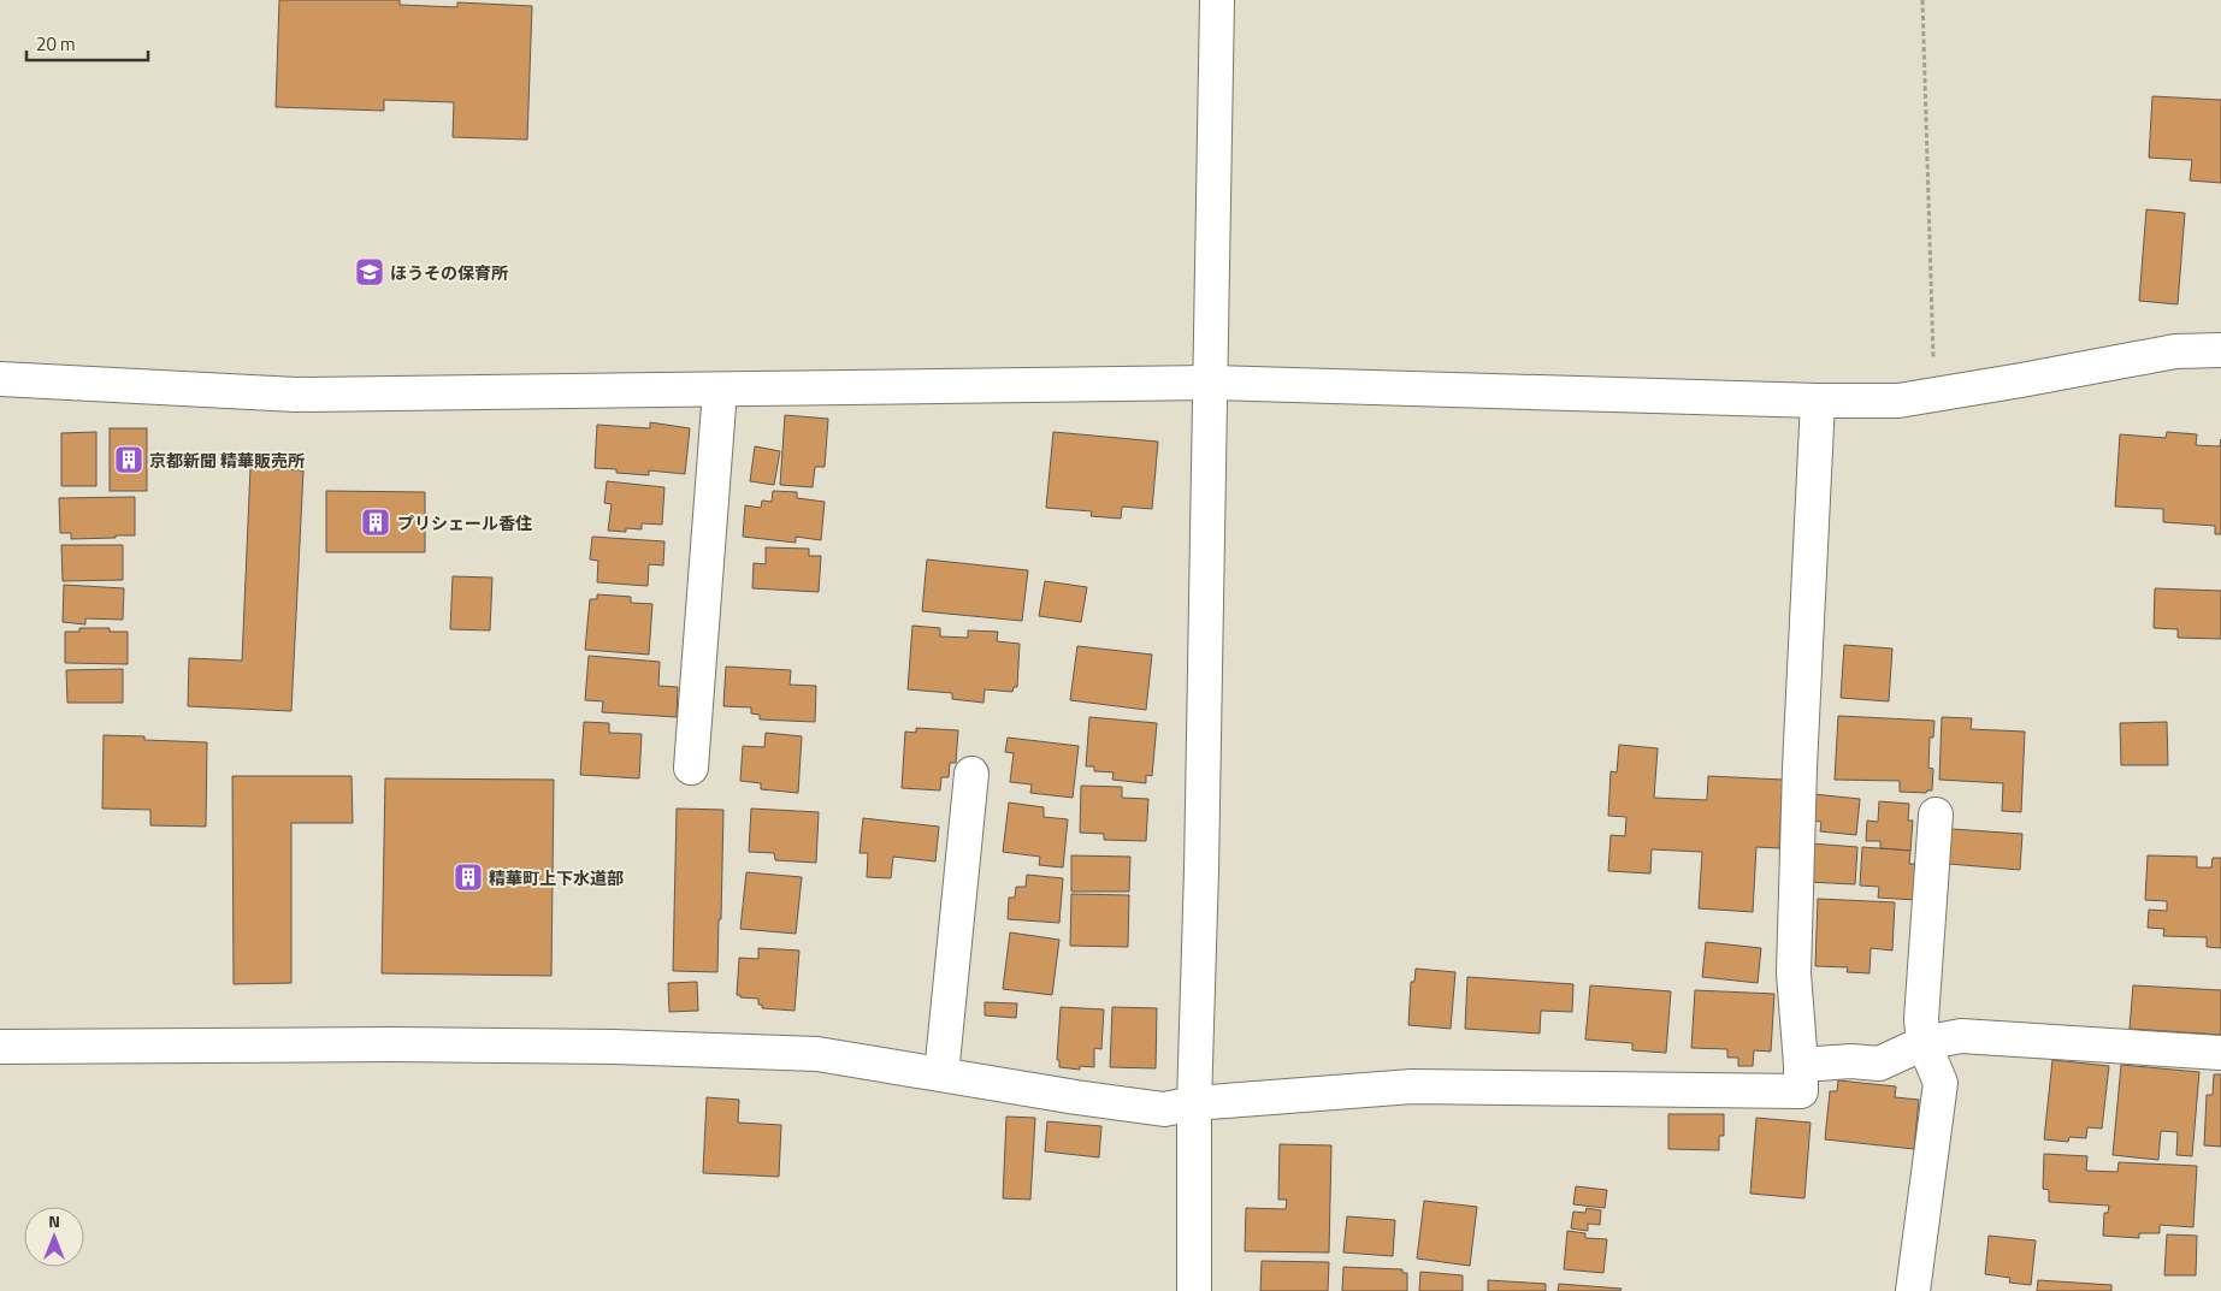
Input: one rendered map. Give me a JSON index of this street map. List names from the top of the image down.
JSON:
{
  "places": {
    "school or university": ["ほうその保育所"],
    "building": ["京都新聞 精華販売所", "プリシェール香住", "精華町上下水道部"]
  },
  "scale_bar": "20 m",
  "north": "top"
}
